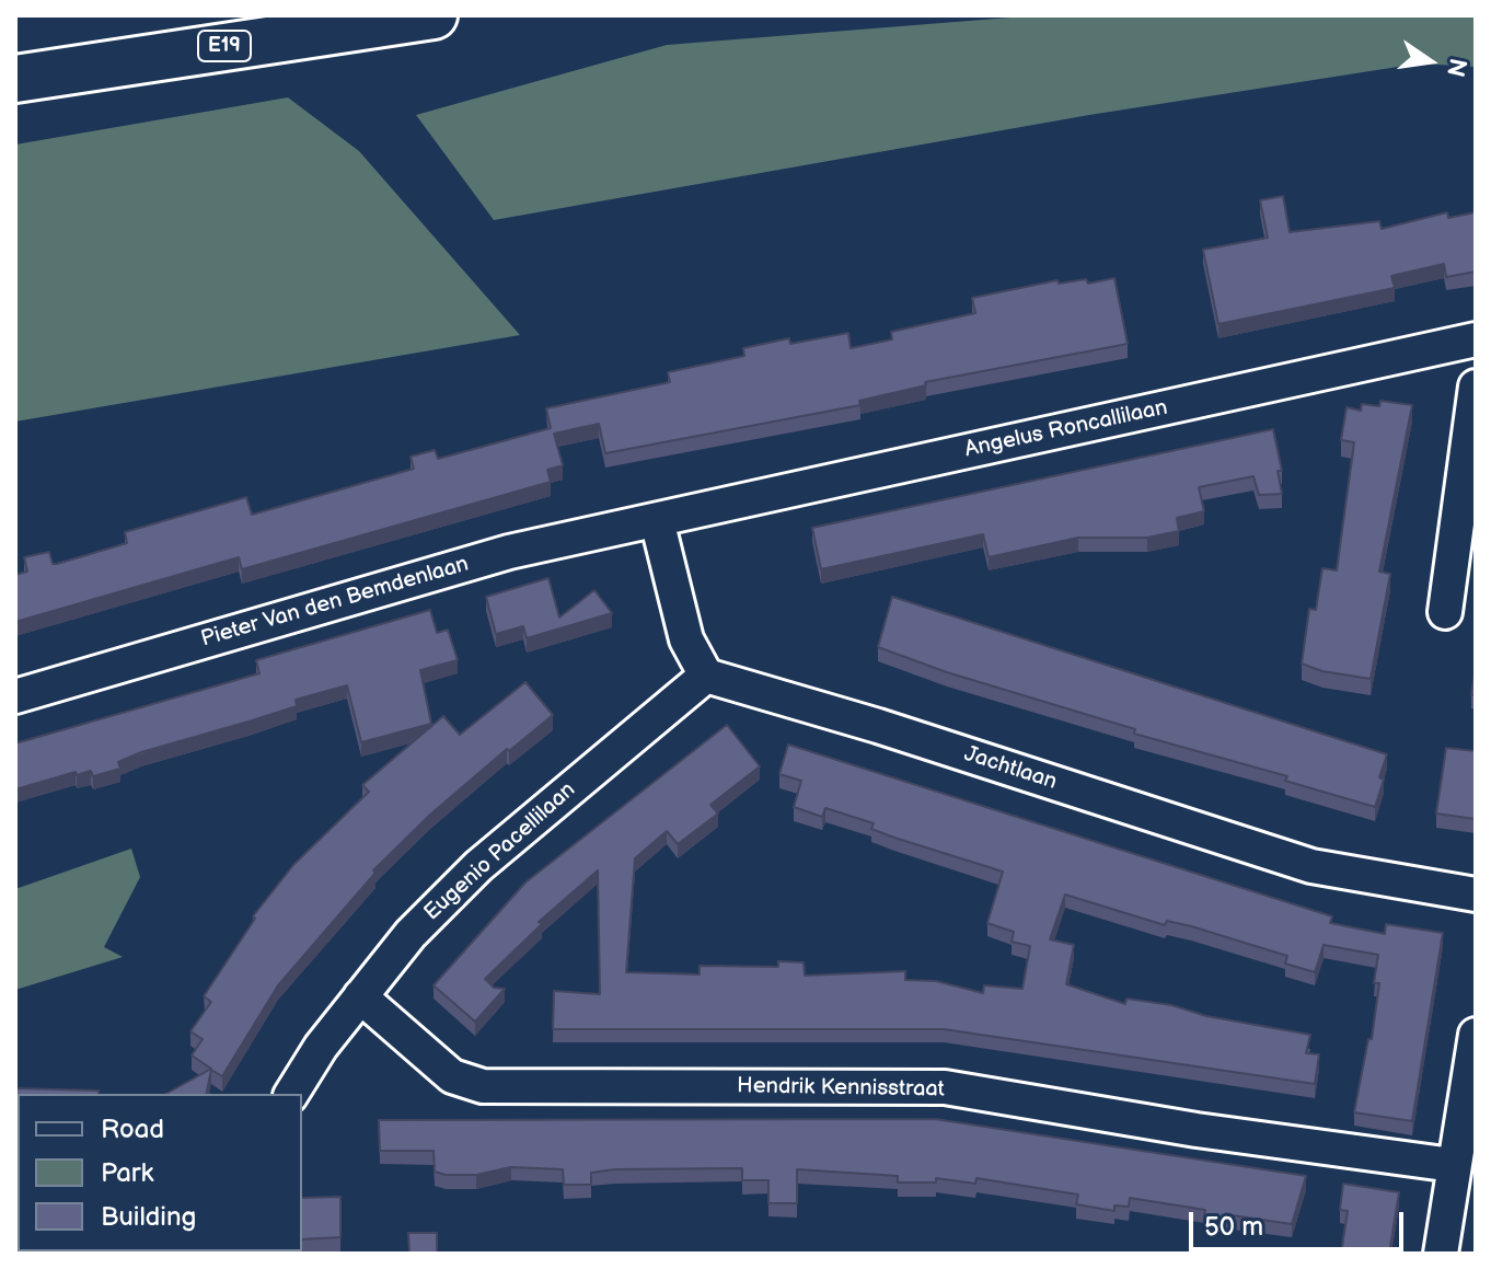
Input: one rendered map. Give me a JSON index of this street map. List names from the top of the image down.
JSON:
{
  "streets": {
    "highway": ["E19"],
    "street": [
      "Angelus Roncallilaan",
      "Pieter Van den Bemdenlaan",
      "Jachtlaan",
      "Eugenio Pacellilaan",
      "Hendrik Kennisstraat"
    ]
  },
  "crossings": [
    ["Angelus Roncallilaan", "Pieter Van den Bemdenlaan"],
    ["Jachtlaan", "Eugenio Pacellilaan"],
    ["Eugenio Pacellilaan", "Hendrik Kennisstraat"]
  ],
  "legend": ["Road", "Park", "Building"],
  "scale_bar": "50 m",
  "north": "right"
}
